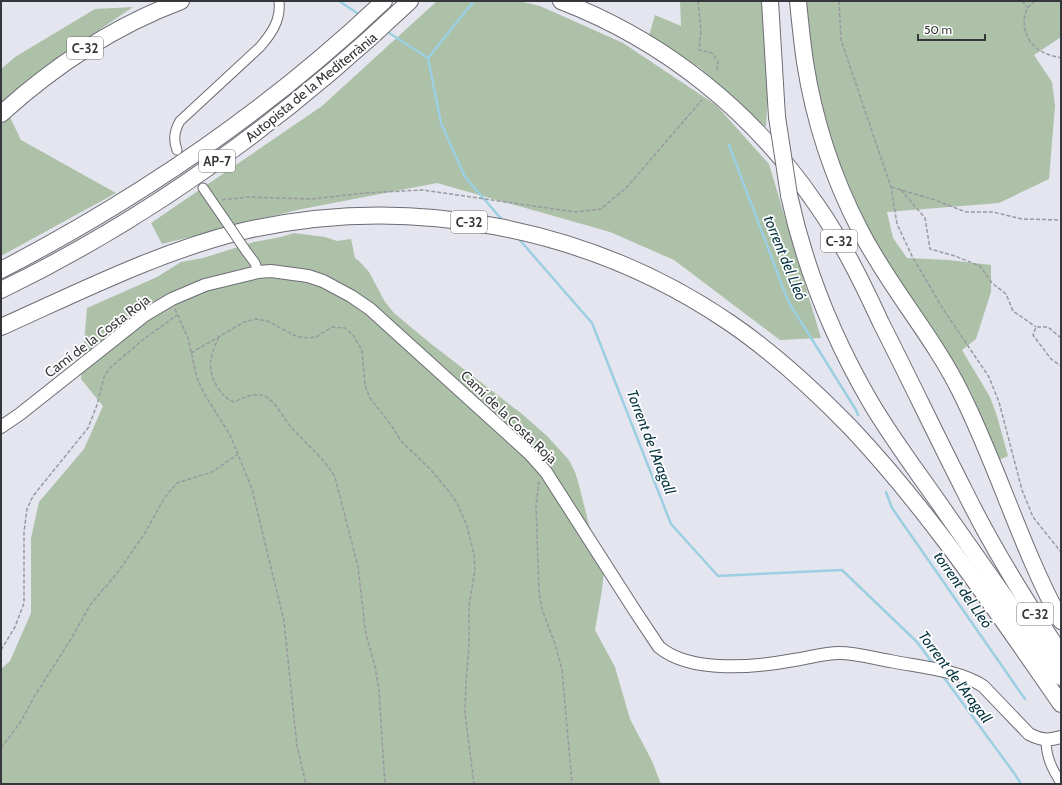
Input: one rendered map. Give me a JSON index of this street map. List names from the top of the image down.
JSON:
{
  "streets": {
    "highway": ["C-32", "Autopista de la Mediterrània", "AP-7"],
    "street": ["Camí de la Costa Roja"]
  },
  "water": ["torrent del Lleó", "Torrent de l'Aragall"],
  "scale_bar": "50 m"
}
